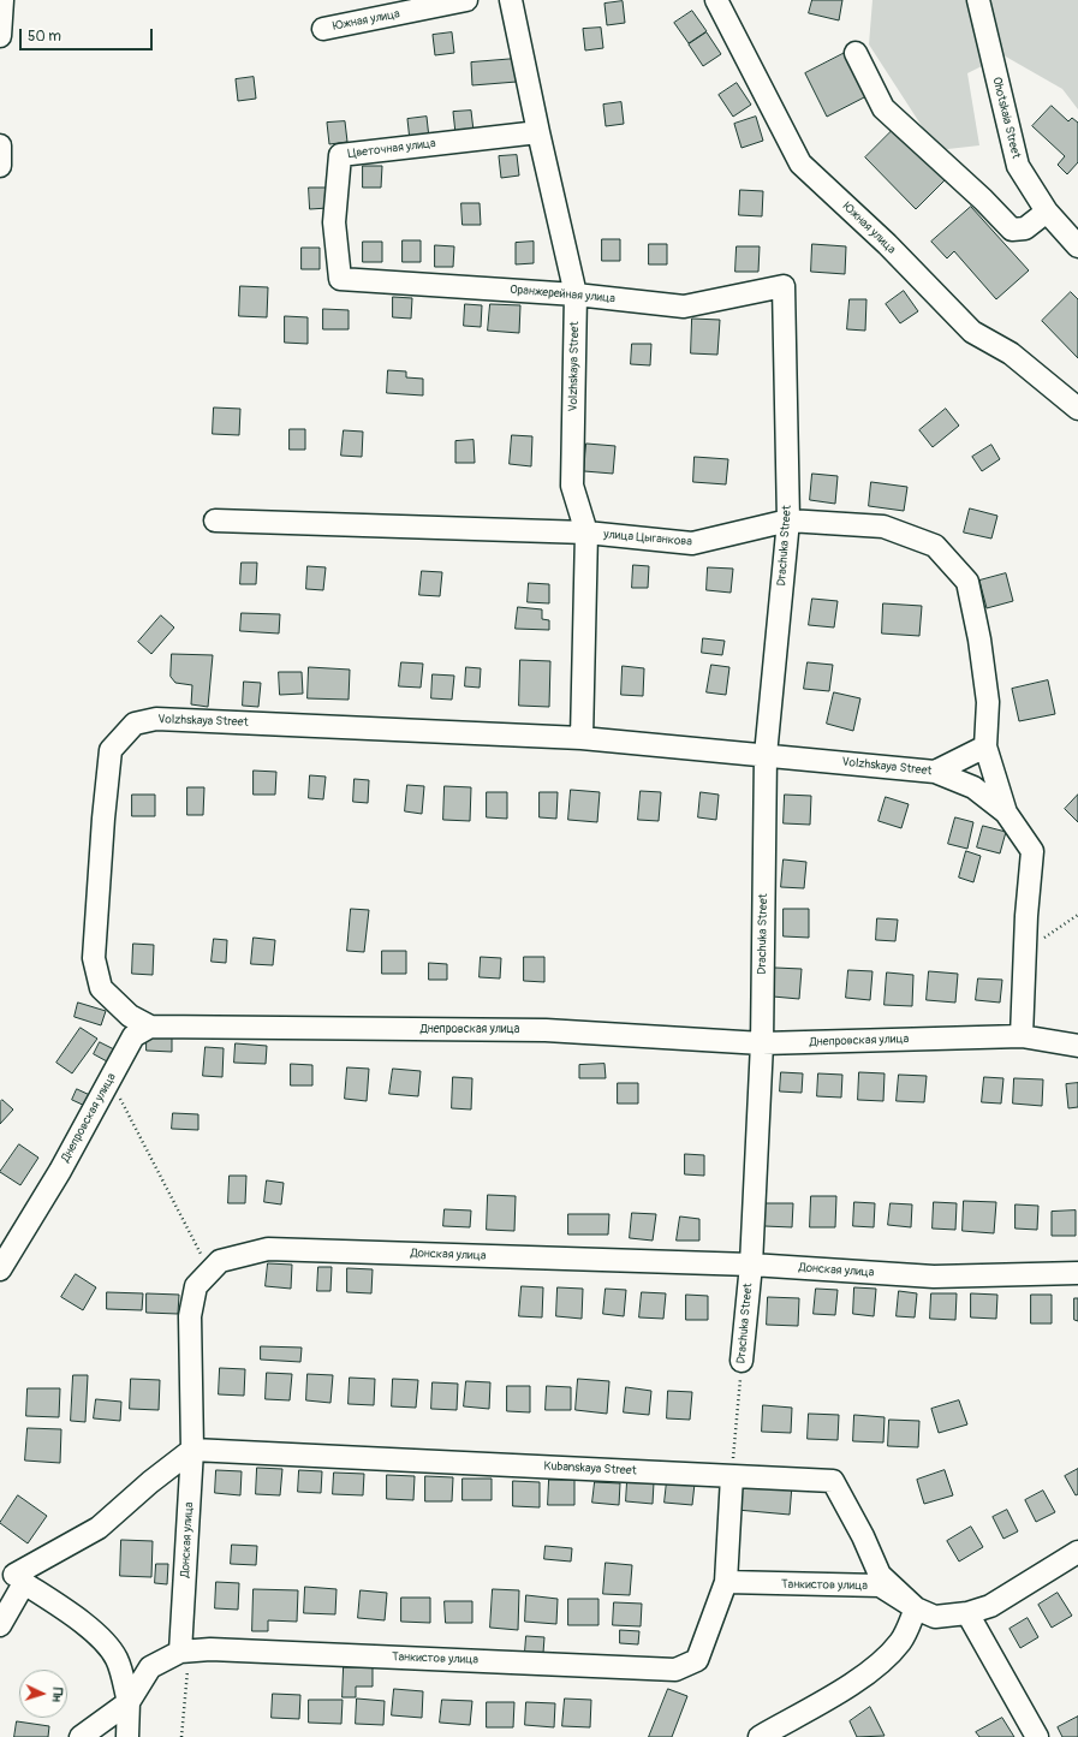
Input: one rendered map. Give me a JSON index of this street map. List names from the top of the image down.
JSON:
{
  "streets": {
    "street": [
      "Южная улица",
      "Ohotskaia Street",
      "Цветочная улица",
      "Оранжерейная улица",
      "Volzhskaya Street",
      "улица Цыганкова",
      "Drachuka Street",
      "Днепровская улица",
      "Донская улица",
      "Kubanskaya Street",
      "Танкистов улица"
    ]
  },
  "crossings": [
    ["Цветочная улица", "Оранжерейная улица"],
    ["Цветочная улица", "Volzhskaya Street"],
    ["Оранжерейная улица", "Volzhskaya Street"],
    ["Оранжерейная улица", "Drachuka Street"],
    ["Volzhskaya Street", "улица Цыганкова"],
    ["Volzhskaya Street", "Drachuka Street"],
    ["Volzhskaya Street", "Днепровская улица"],
    ["улица Цыганкова", "Drachuka Street"],
    ["Drachuka Street", "Днепровская улица"],
    ["Drachuka Street", "Донская улица"],
    ["Drachuka Street", "Kubanskaya Street"],
    ["Донская улица", "Kubanskaya Street"],
    ["Донская улица", "Танкистов улица"],
    ["Kubanskaya Street", "Танкистов улица"]
  ],
  "scale_bar": "50 m",
  "north": "right"
}
